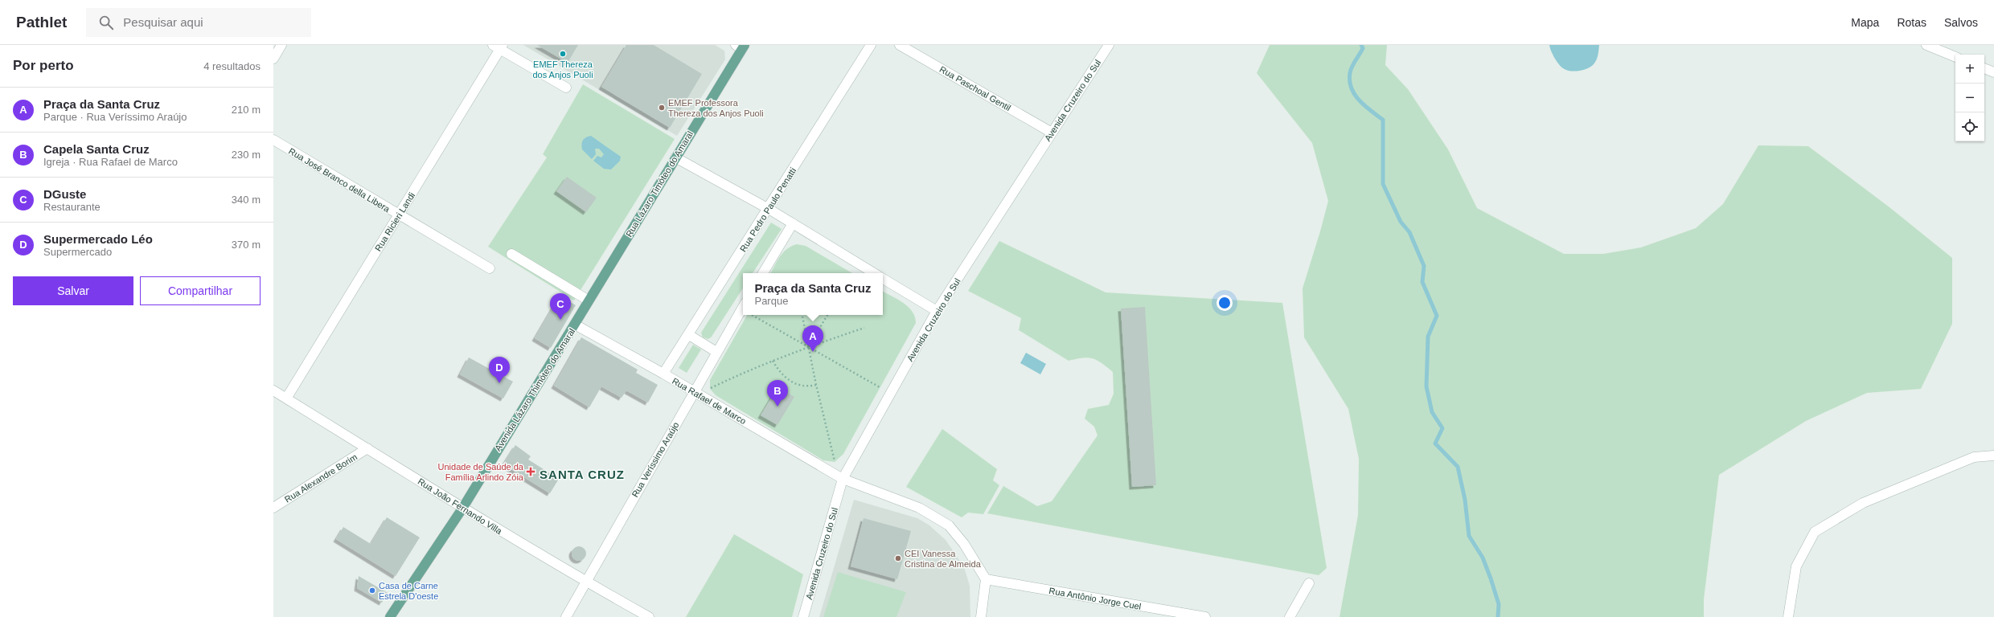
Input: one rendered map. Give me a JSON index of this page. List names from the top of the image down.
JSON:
{
  "streets": {
    "main road": ["Rua Lázaro Timóteo do Amaral", "Avenida Lázaro Thimóteo do Amaral"],
    "street": [
      "Rua Paschoal Gentil",
      "Avenida Cruzeiro do Sul",
      "Rua José Branco della Libera",
      "Rua Pedro Paulo Penatti",
      "Rua Ricieri Landi",
      "Rua Rafael de Marco",
      "Rua Veríssimo Araújo",
      "Rua Alexandre Borim",
      "Rua João Fernando Villa",
      "Rua Antônio Jorge Cuel"
    ]
  },
  "crossings": [
    ["Rua Paschoal Gentil", "Avenida Cruzeiro do Sul"],
    ["Avenida Cruzeiro do Sul", "Rua Rafael de Marco"],
    ["Rua José Branco della Libera", "Rua Ricieri Landi"],
    ["Rua Lázaro Timóteo do Amaral", "Avenida Lázaro Thimóteo do Amaral"],
    ["Rua Lázaro Timóteo do Amaral", "Rua Rafael de Marco"],
    ["Rua Pedro Paulo Penatti", "Rua Rafael de Marco"],
    ["Rua Ricieri Landi", "Rua João Fernando Villa"],
    ["Avenida Lázaro Thimóteo do Amaral", "Rua Rafael de Marco"],
    ["Avenida Lázaro Thimóteo do Amaral", "Rua João Fernando Villa"],
    ["Rua Rafael de Marco", "Rua Veríssimo Araújo"],
    ["Rua Rafael de Marco", "Rua Antônio Jorge Cuel"],
    ["Rua Veríssimo Araújo", "Rua João Fernando Villa"],
    ["Rua Alexandre Borim", "Rua João Fernando Villa"]
  ],
  "districts": ["SANTA CRUZ"],
  "places": {
    "other": [
      "EMEF Thereza dos Anjos Puoli",
      "EMEF Professora Thereza dos Anjos Puoli",
      "CEI Vanessa Cristina de Almeida",
      "Casa de Carne Estrela D'oeste"
    ],
    "health": ["Unidade de Saúde da Família Arlindo Zóia"]
  },
  "page": {
    "header": "Pathlet",
    "search": "Pesquisar aqui",
    "nav": ["Mapa", "Rotas", "Salvos"],
    "heading": ["Por perto", "4 resultados"],
    "map_buttons": ["+", "−"],
    "list": [
      {
        "mark": "A",
        "name": "Praça da Santa Cruz",
        "note": "Parque · Rua Veríssimo Araújo",
        "value": "210 m"
      },
      {
        "mark": "B",
        "name": "Capela Santa Cruz",
        "note": "Igreja · Rua Rafael de Marco",
        "value": "230 m"
      },
      {
        "mark": "C",
        "name": "DGuste",
        "note": "Restaurante",
        "value": "340 m"
      },
      {
        "mark": "D",
        "name": "Supermercado Léo",
        "note": "Supermercado",
        "value": "370 m"
      }
    ],
    "buttons": ["Salvar", "Compartilhar"],
    "popup": ["Praça da Santa Cruz", "Parque"],
    "pins": [
      "C",
      "A",
      "D",
      "B"
    ]
  }
}
